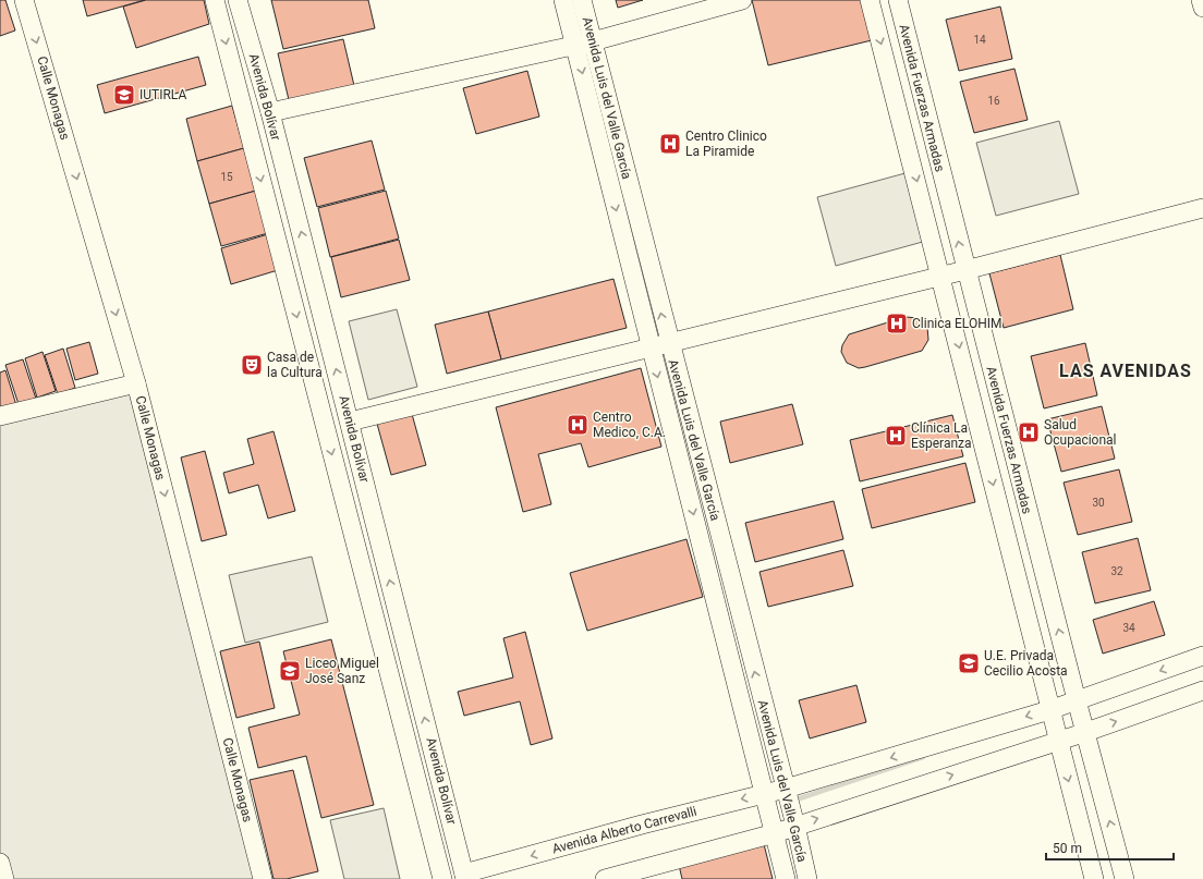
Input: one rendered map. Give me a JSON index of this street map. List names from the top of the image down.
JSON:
{
  "streets": {
    "street": [
      "Avenida Bolívar",
      "Calle Monagas",
      "Avenida Luis del Valle García",
      "Avenida Fuerzas Armadas",
      "Avenida Alberto Carrevalli"
    ]
  },
  "crossings": [
    ["Avenida Bolívar", "Avenida Alberto Carrevalli"],
    ["Avenida Luis del Valle García", "Avenida Alberto Carrevalli"],
    ["Avenida Fuerzas Armadas", "Avenida Alberto Carrevalli"]
  ],
  "one_way": ["Calle Monagas"],
  "districts": ["LAS AVENIDAS"],
  "places": {
    "school or university": ["IUTIRLA", "U.E. Privada Cecilio Acosta", "Liceo Miguel José Sanz"],
    "hospital": [
      "Centro Clinico La Piramide",
      "Clinica ELOHIM",
      "Centro Medico, C.A.",
      "Salud Ocupacional",
      "Clínica La Esperanza"
    ],
    "theatre": ["Casa de la Cultura"]
  },
  "house_numbers": [
    "14",
    "16",
    "15",
    "30",
    "32",
    "34"
  ],
  "scale_bar": "50 m"
}
